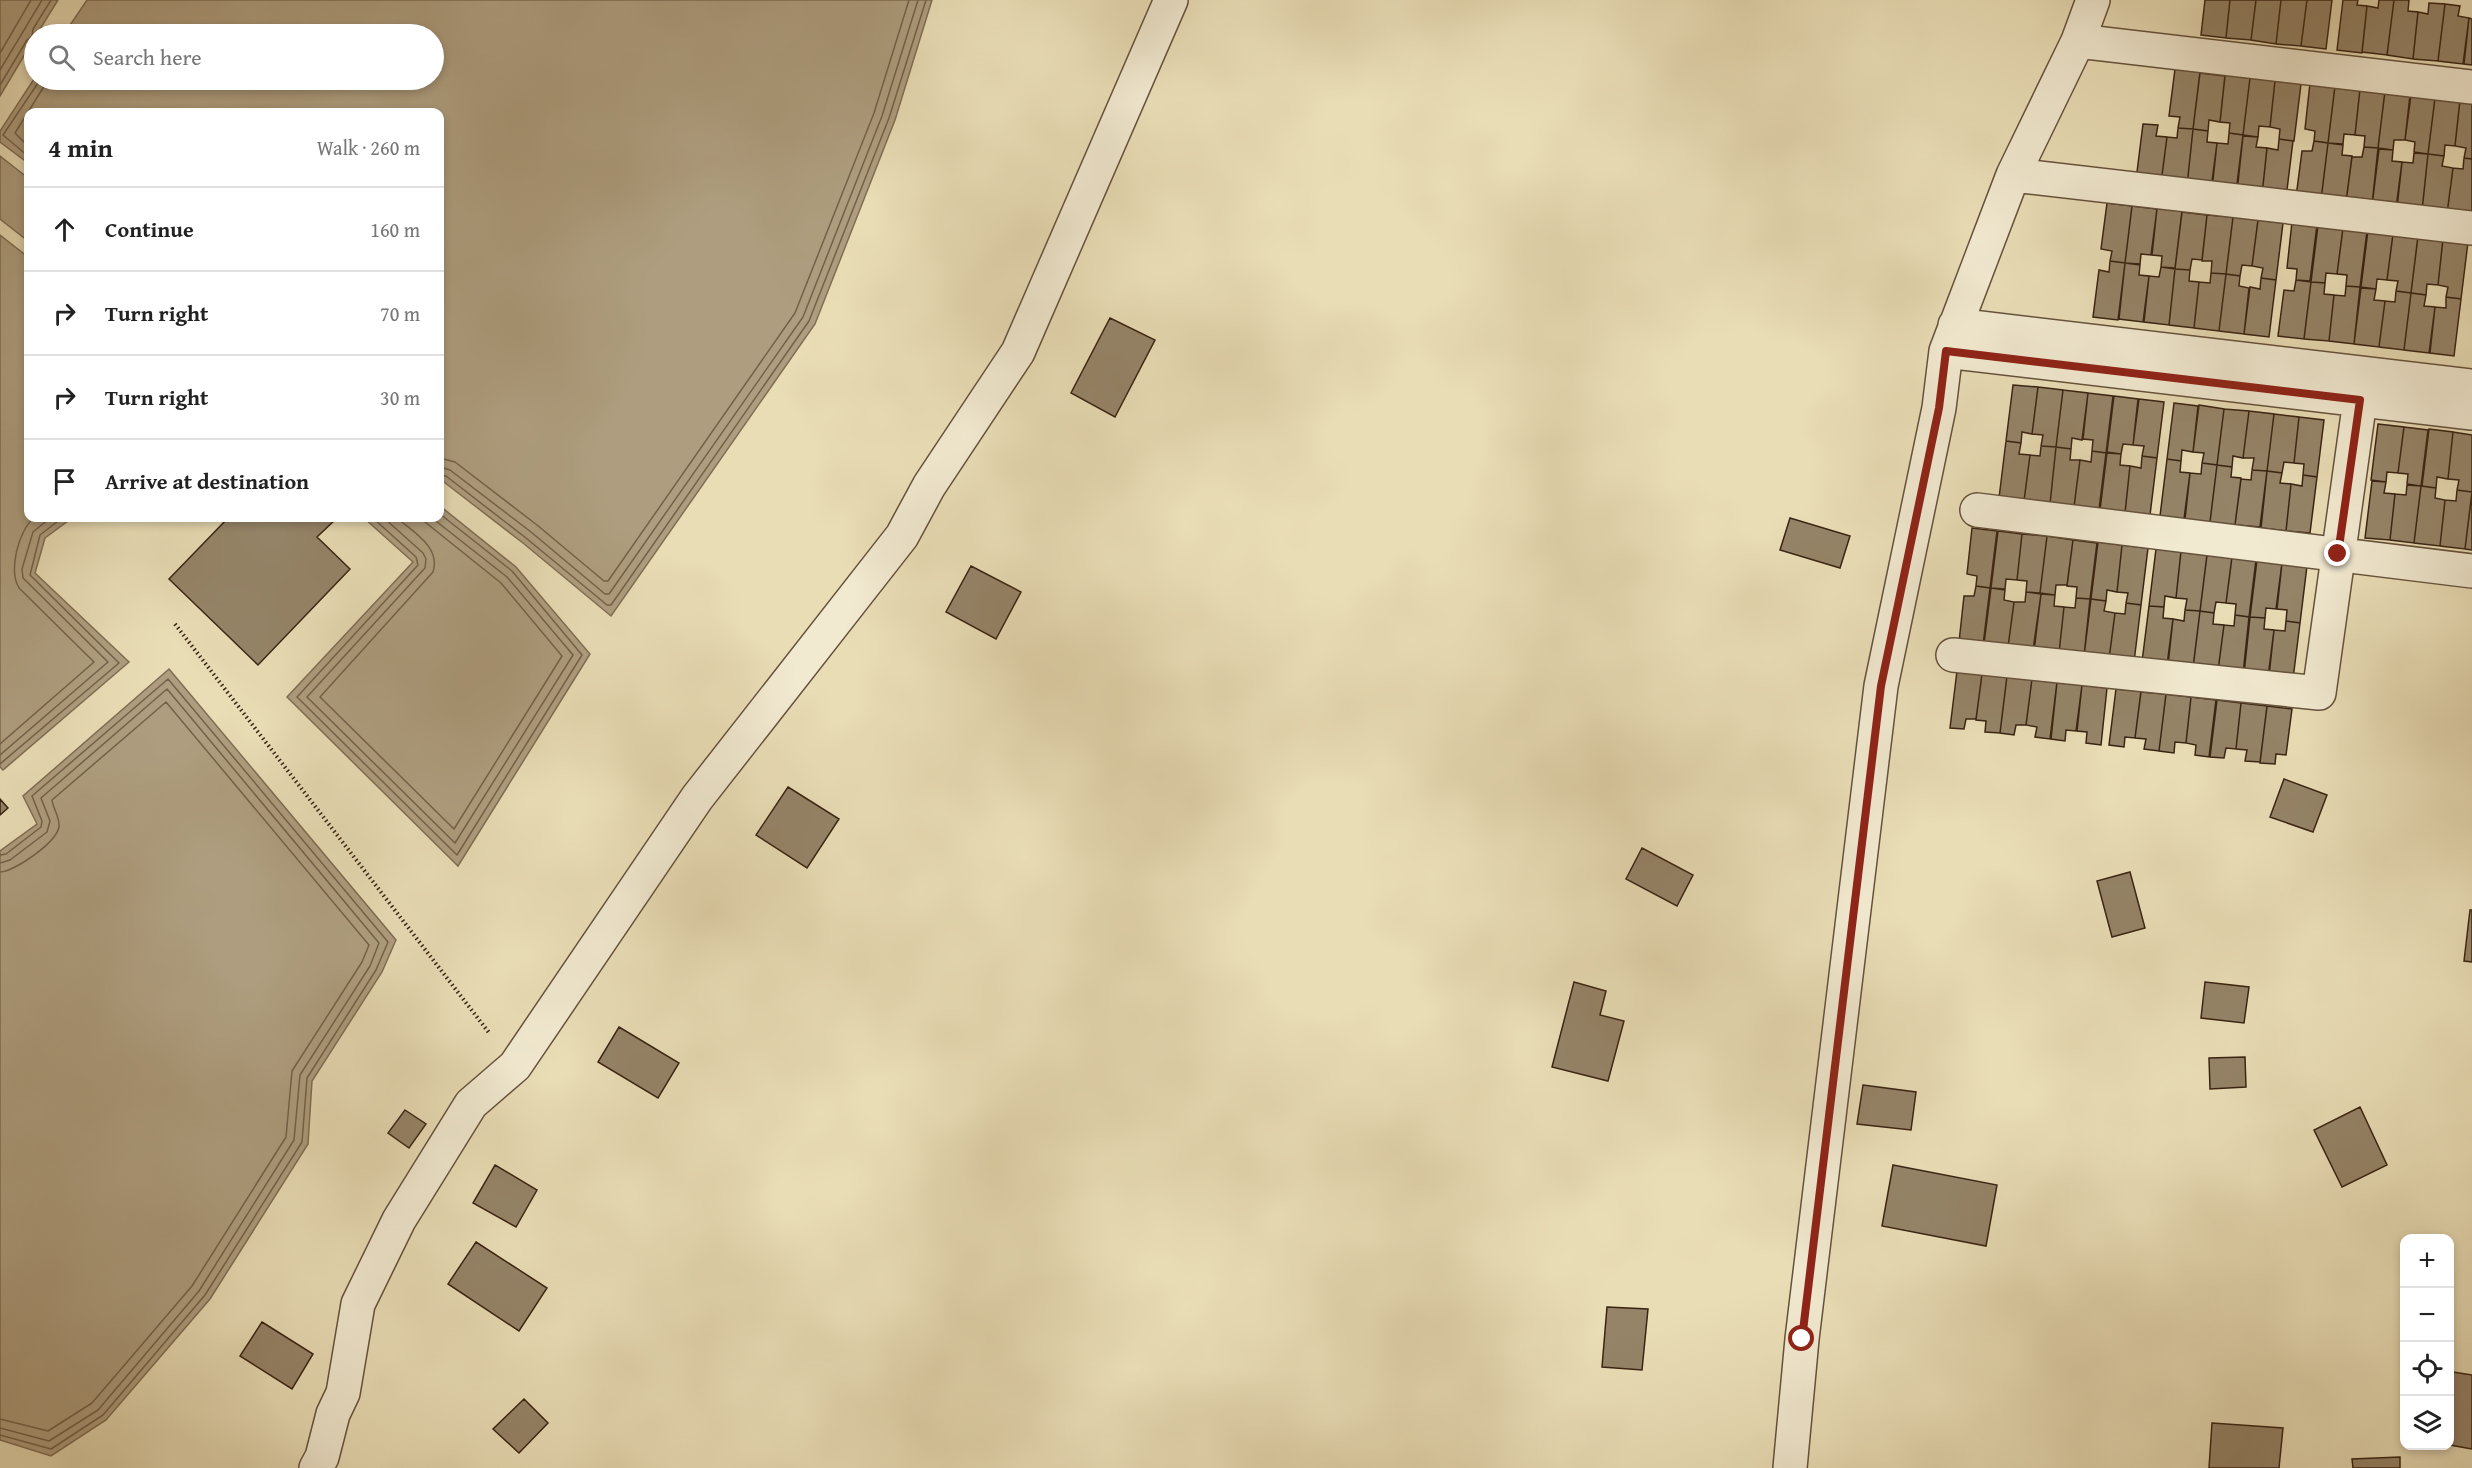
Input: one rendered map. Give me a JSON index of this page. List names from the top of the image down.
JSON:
{
  "page": {
    "search": "Search here",
    "heading": ["4 min", "Walk · 260 m"],
    "list": [
      ["Continue", "160 m"],
      ["Turn right", "70 m"],
      ["Turn right", "30 m"],
      "Arrive at destination"
    ],
    "map_buttons": ["+", "−"]
  }
}
